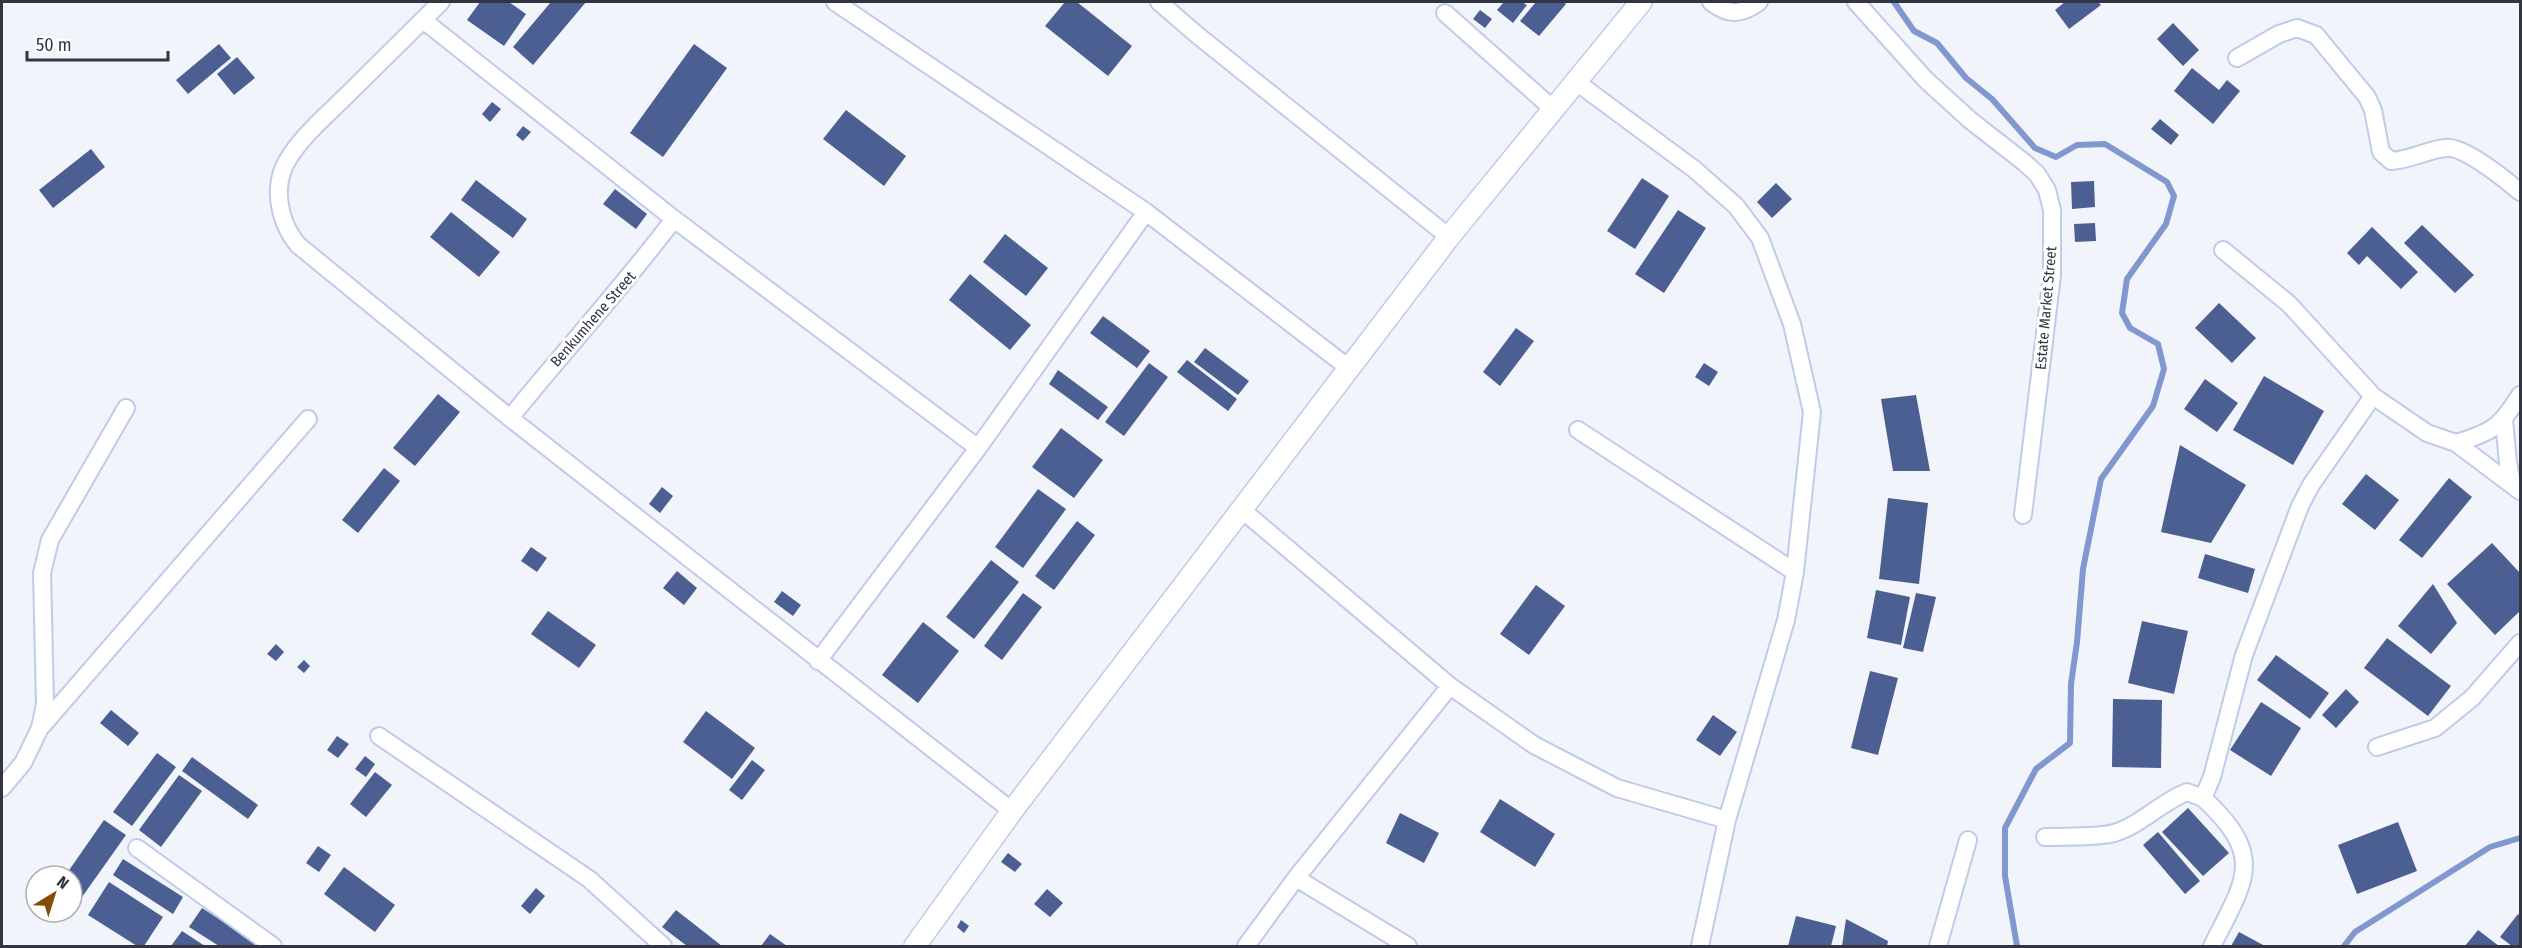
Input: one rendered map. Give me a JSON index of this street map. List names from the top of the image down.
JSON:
{
  "streets": {
    "street": ["Estate Market Street", "Benkumhene Street"]
  },
  "scale_bar": "50 m",
  "north": "top right"
}
